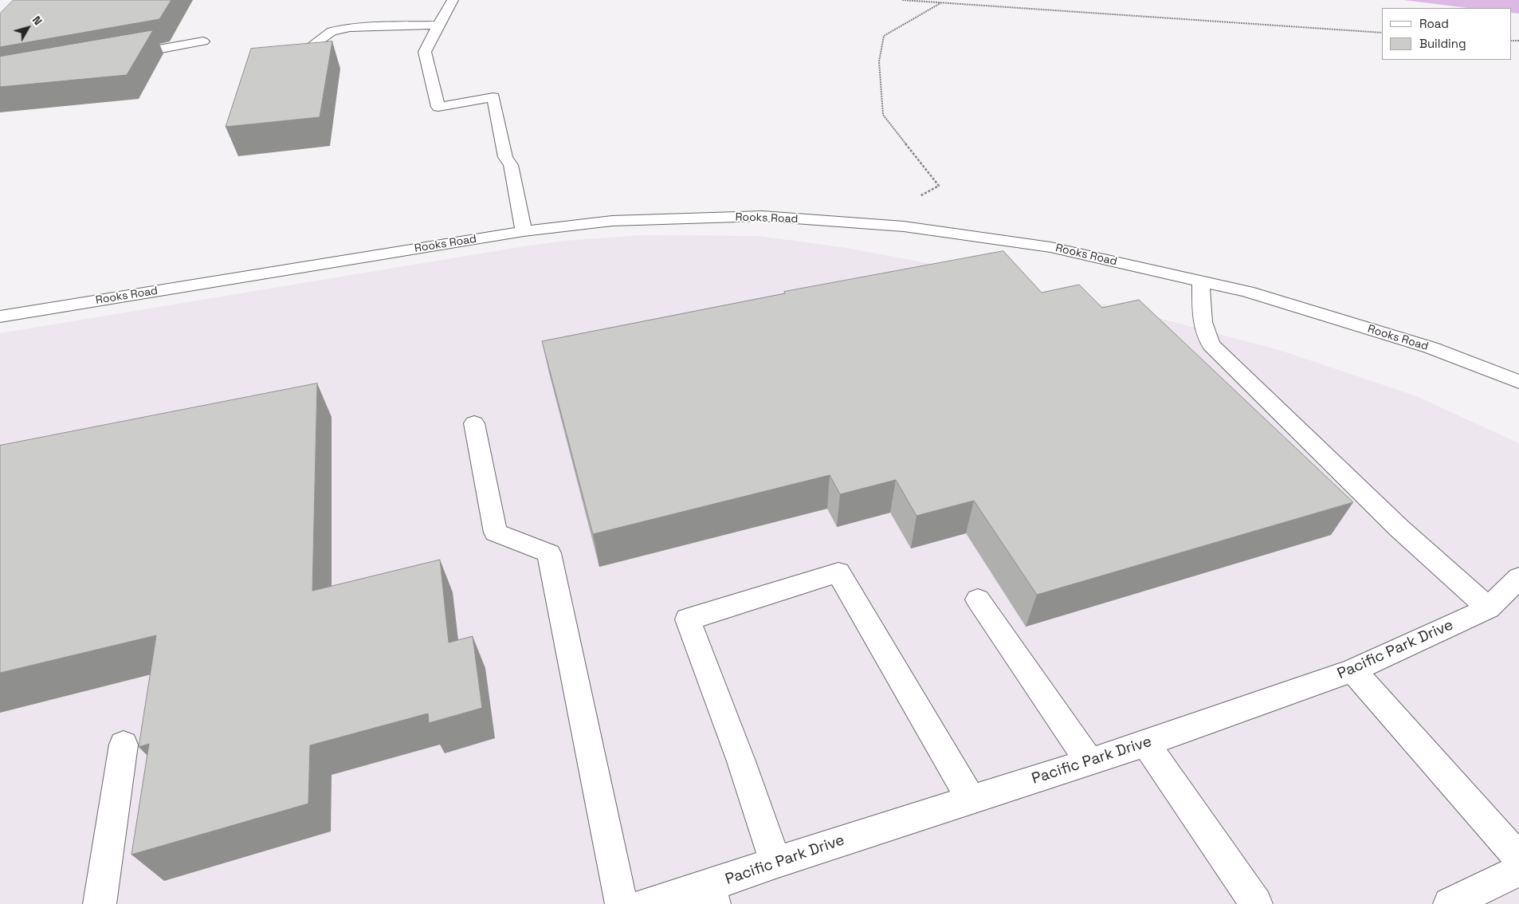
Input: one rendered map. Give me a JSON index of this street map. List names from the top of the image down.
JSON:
{
  "streets": {
    "street": ["Rooks Road", "Pacific Park Drive"]
  },
  "legend": ["Road", "Building"],
  "north": "top right"
}
